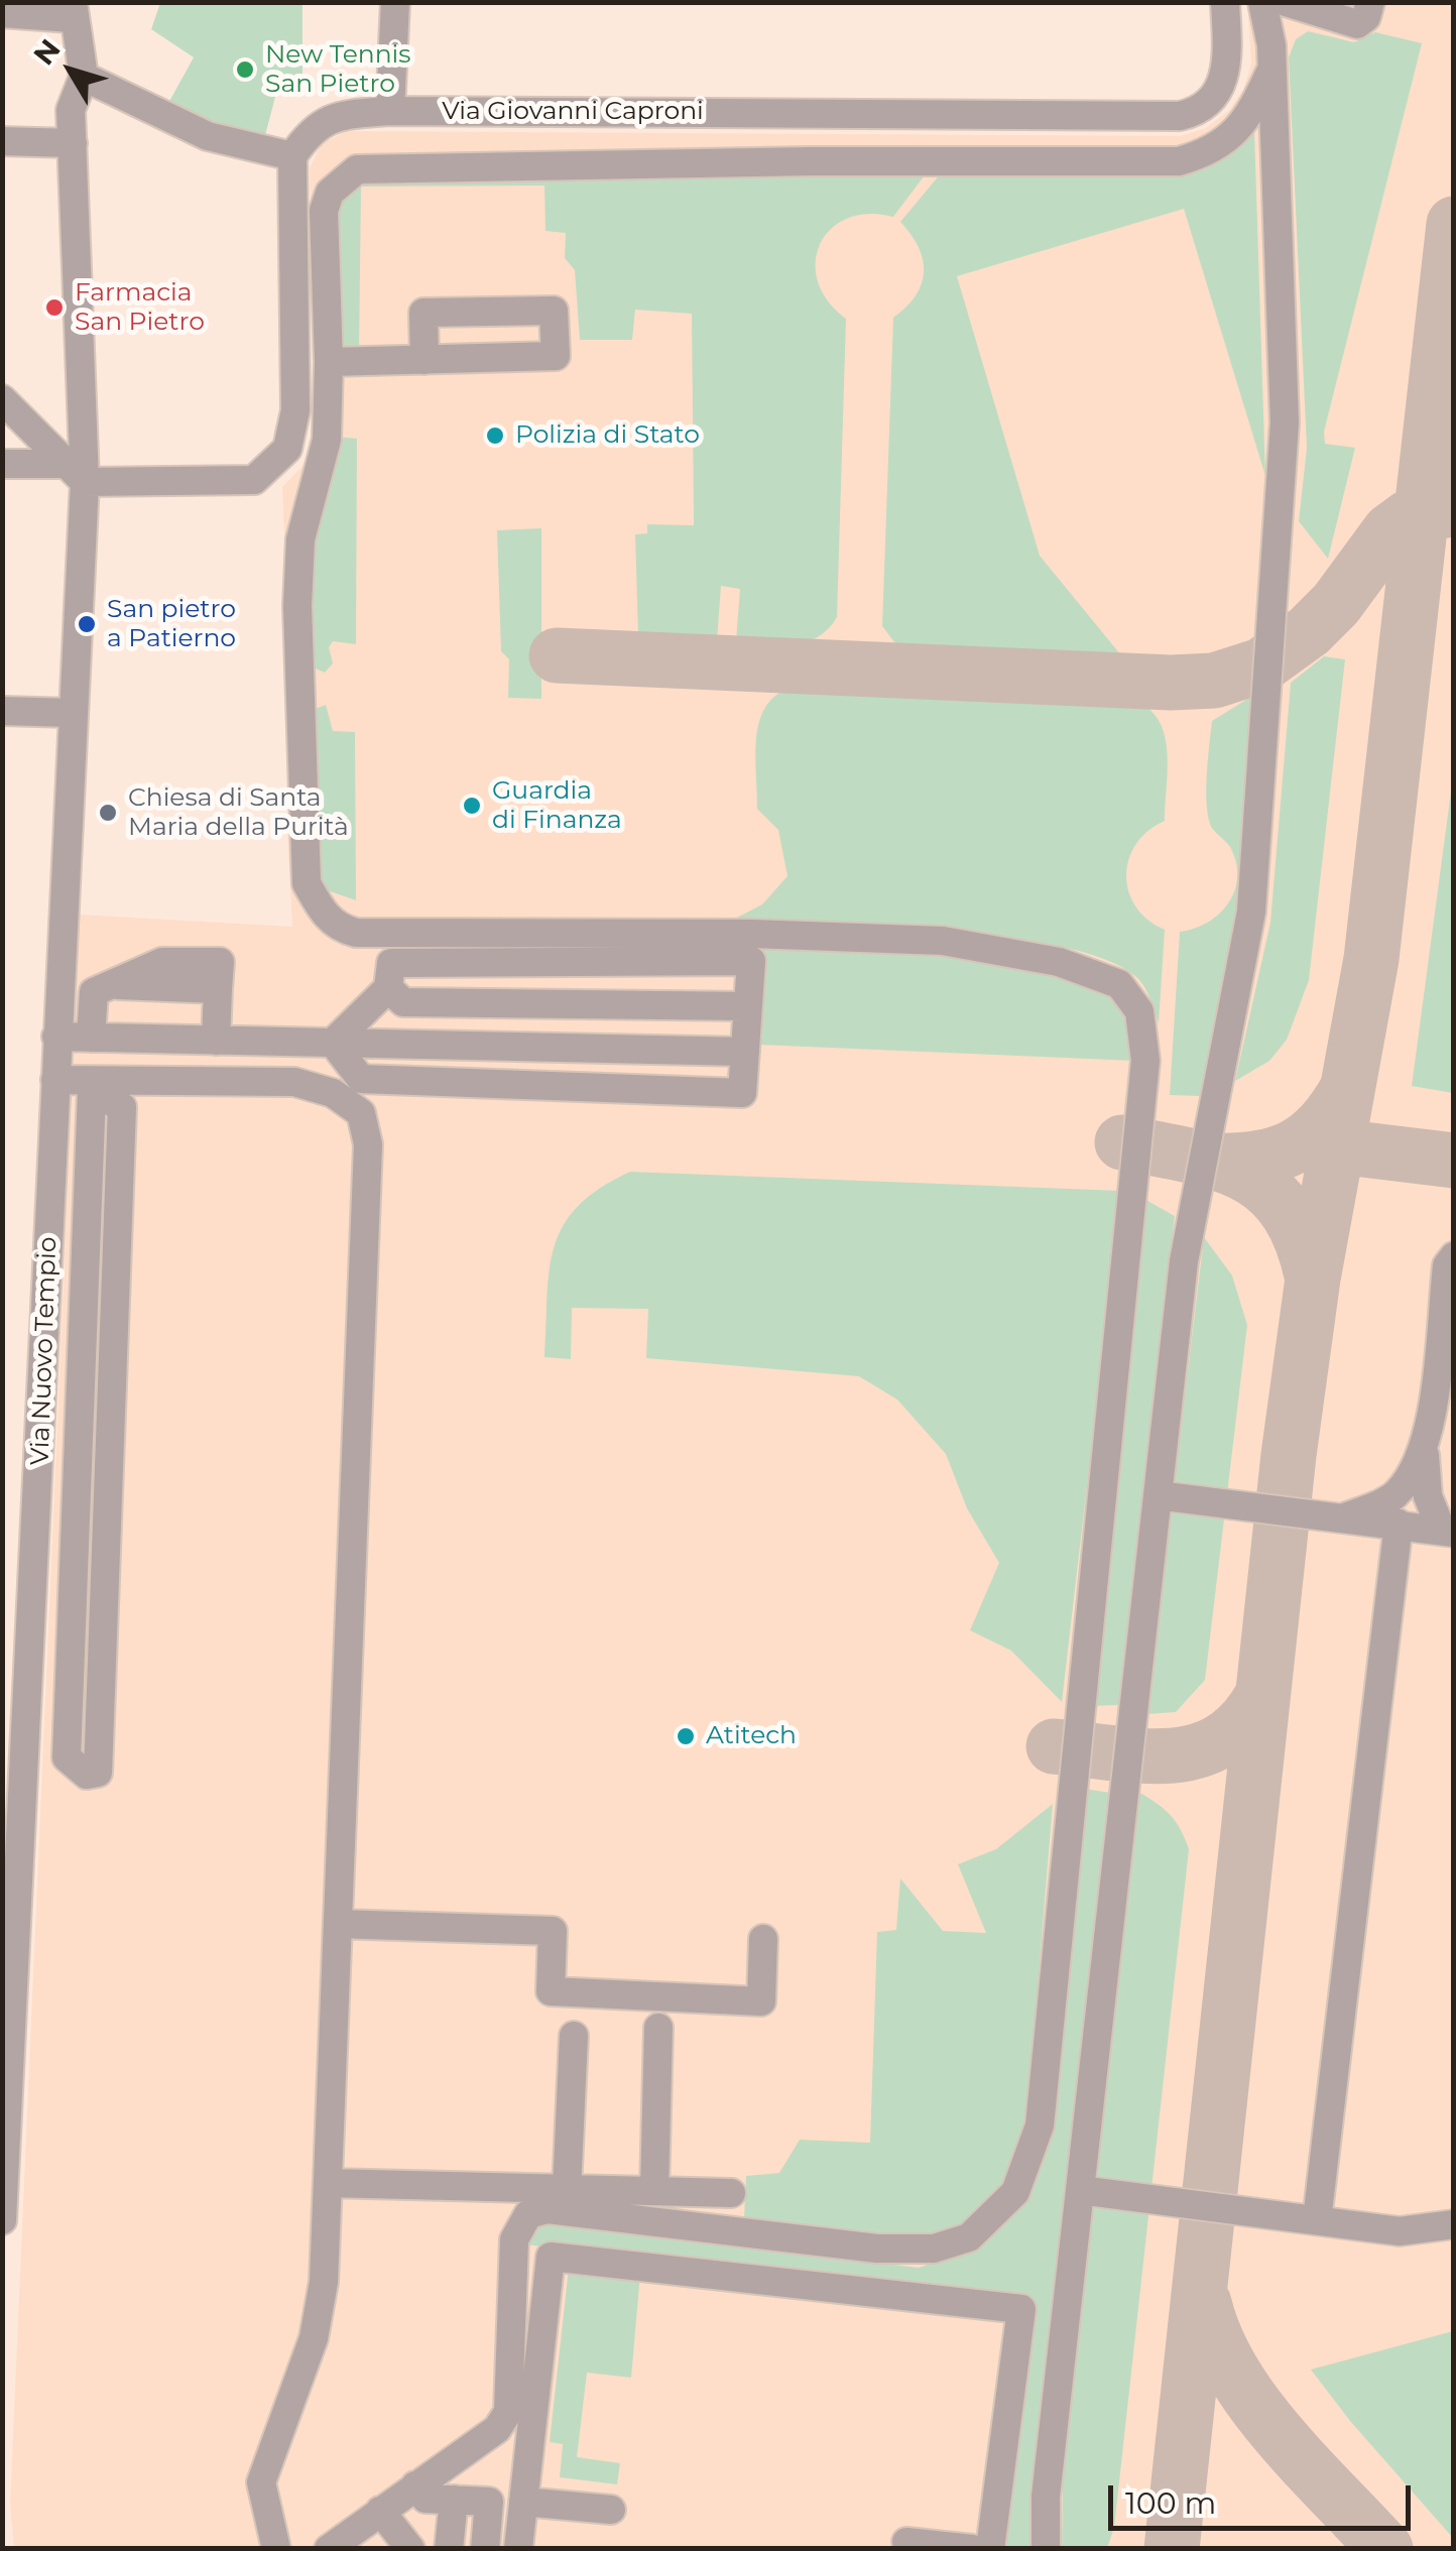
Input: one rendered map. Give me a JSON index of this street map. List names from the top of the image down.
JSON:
{
  "streets": {
    "street": ["Via Giovanni Caproni", "Via Nuovo Tempio"]
  },
  "places": [
    "New Tennis San Pietro",
    "Farmacia San Pietro",
    "Polizia di Stato",
    "San pietro a Patierno",
    "Guardia di Finanza",
    "Chiesa di Santa Maria della Purità",
    "Atitech"
  ],
  "scale_bar": "100 m",
  "north": "top left"
}
